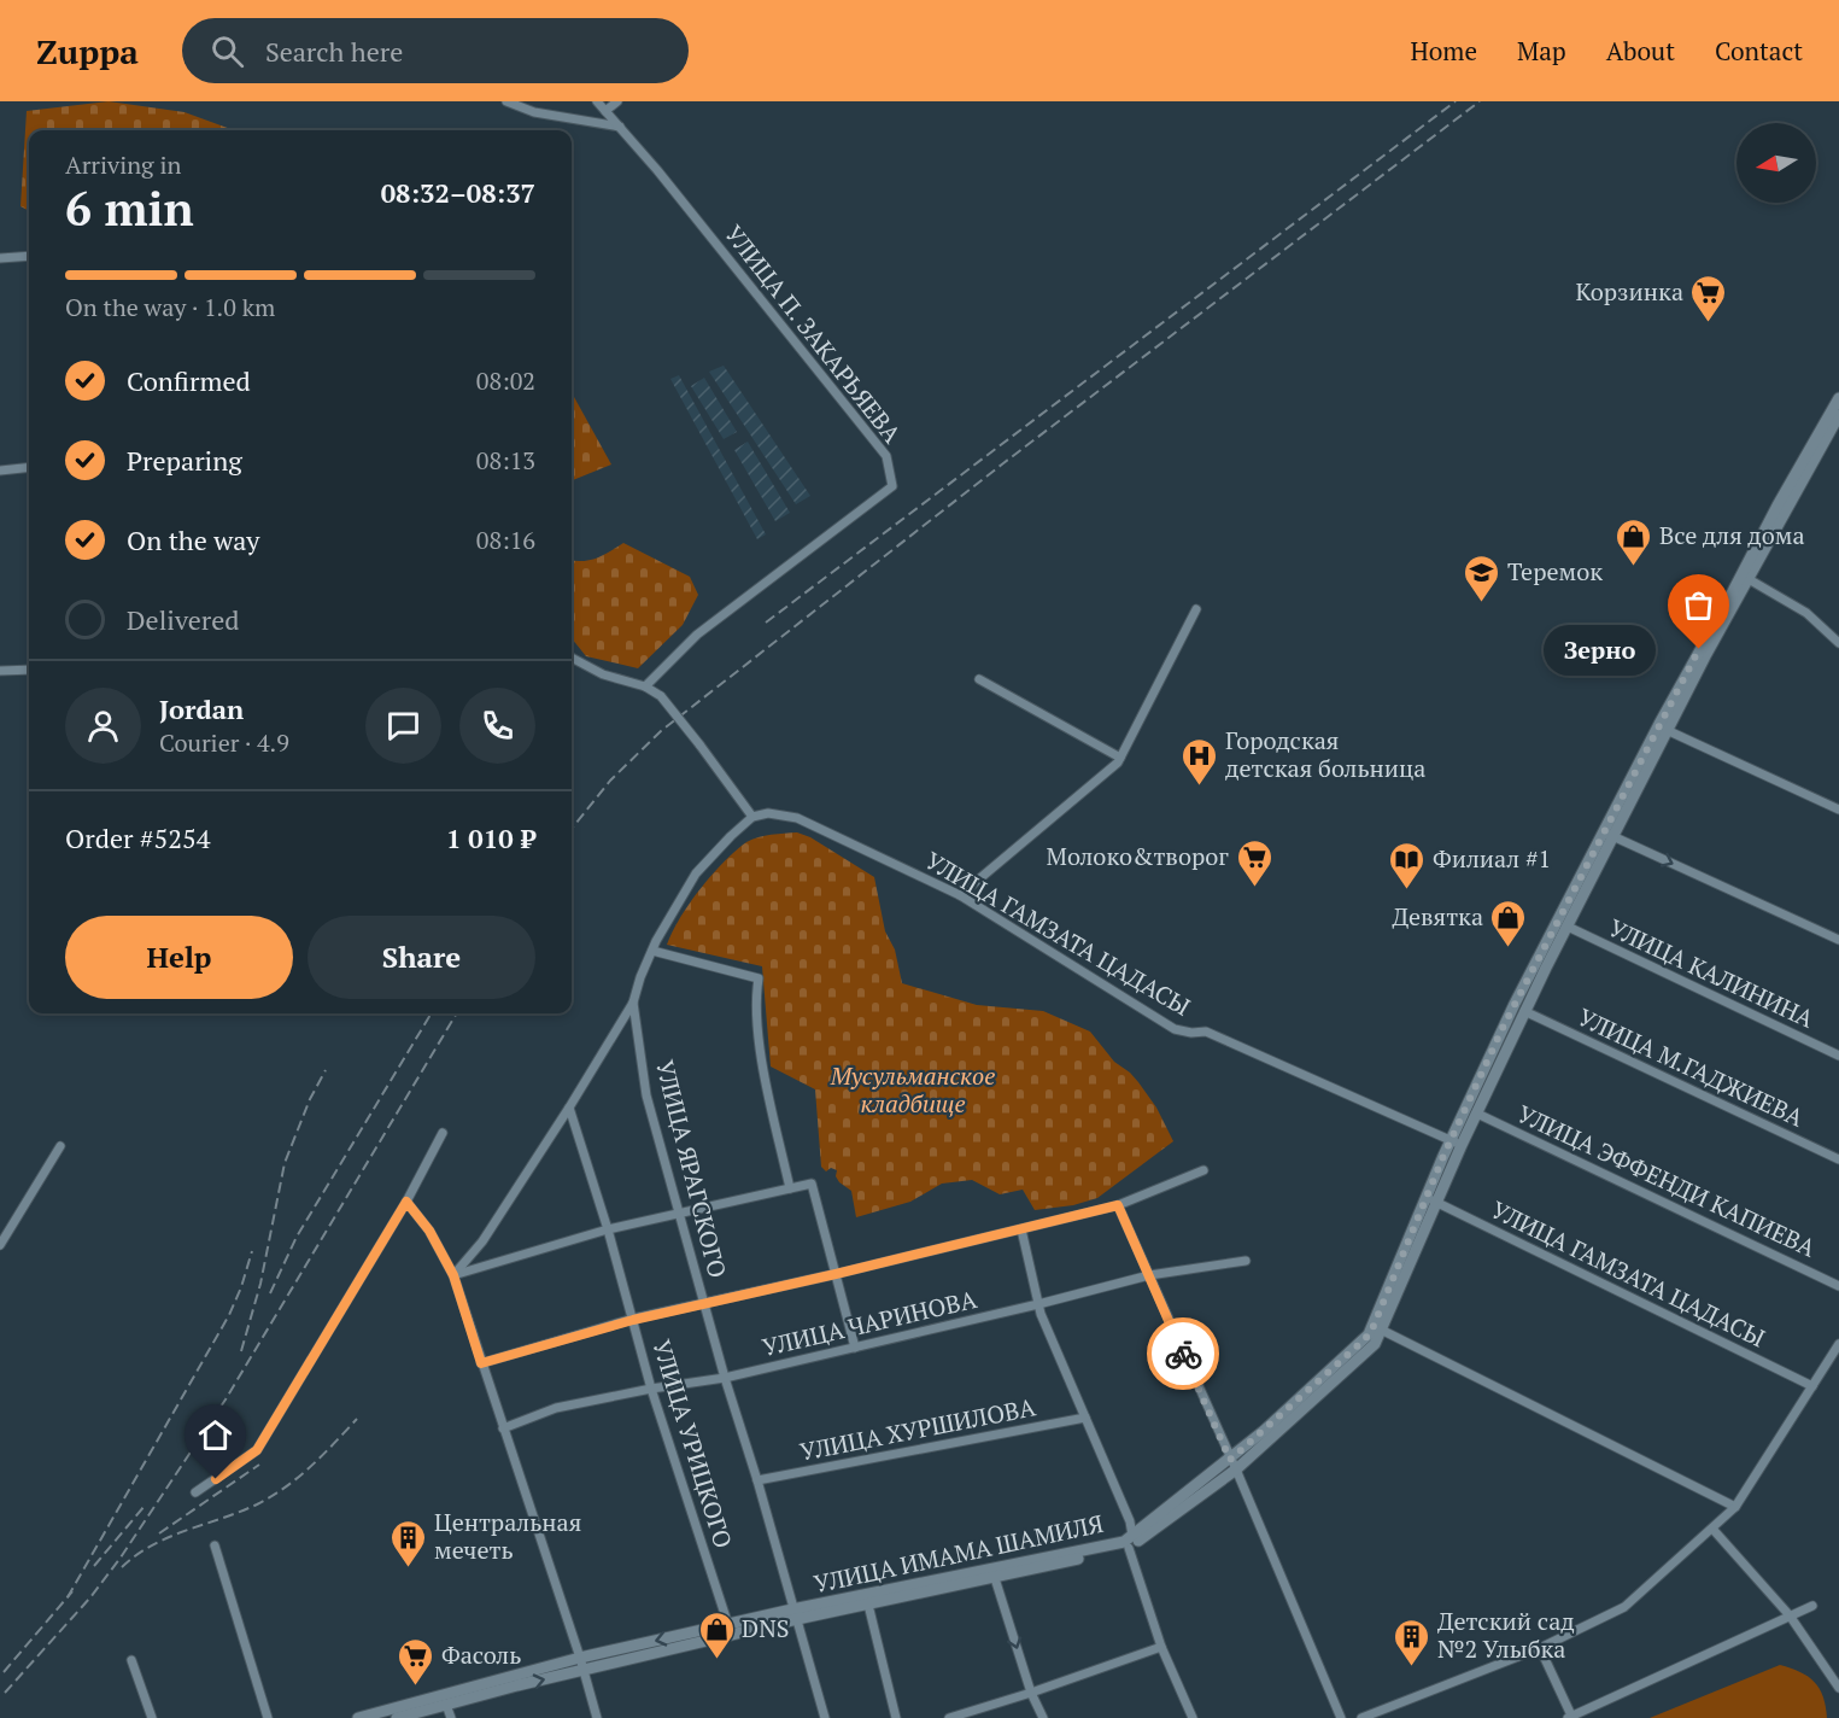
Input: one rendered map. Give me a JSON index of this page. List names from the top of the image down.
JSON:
{
  "streets": {
    "main road": ["УЛИЦА ИМАМА ШАМИЛЯ"],
    "street": [
      "УЛИЦА П. ЗАКАРЬЯЕВА",
      "УЛИЦА ГАМЗАТА ЦАДАСЫ",
      "УЛИЦА КАЛИНИНА",
      "УЛИЦА М.ГАДЖИЕВА",
      "УЛИЦА ЯРАГСКОГО",
      "УЛИЦА ЭФФЕНДИ КАПИЕВА",
      "УЛИЦА ЧАРИНОВА",
      "УЛИЦА ХУРШИЛОВА",
      "УЛИЦА УРИЦКОГО"
    ]
  },
  "crossings": [
    ["УЛИЦА ГАМЗАТА ЦАДАСЫ", "УЛИЦА ИМАМА ШАМИЛЯ"],
    ["УЛИЦА КАЛИНИНА", "УЛИЦА ИМАМА ШАМИЛЯ"],
    ["УЛИЦА М.ГАДЖИЕВА", "УЛИЦА ИМАМА ШАМИЛЯ"],
    ["УЛИЦА ЯРАГСКОГО", "УЛИЦА ЧАРИНОВА"],
    ["УЛИЦА ЯРАГСКОГО", "УЛИЦА ХУРШИЛОВА"],
    ["УЛИЦА ЯРАГСКОГО", "УЛИЦА ИМАМА ШАМИЛЯ"],
    ["УЛИЦА ЭФФЕНДИ КАПИЕВА", "УЛИЦА ИМАМА ШАМИЛЯ"],
    ["УЛИЦА ЧАРИНОВА", "УЛИЦА УРИЦКОГО"],
    ["УЛИЦА УРИЦКОГО", "УЛИЦА ИМАМА ШАМИЛЯ"]
  ],
  "parks": ["Мусульманское кладбище"],
  "places": {
    "supermarket": ["Корзинка", "Молоко&творог", "Фасоль"],
    "shop": ["Все для дома", "Девятка", "DNS"],
    "school or university": ["Теремок"],
    "other": ["Зерно"],
    "hospital": ["Городская детская больница"],
    "library": ["Филиал #1"],
    "building": ["Центральная мечеть", "Детский сад №2 Улыбка"]
  },
  "north": "left",
  "page": {
    "header": "Zuppa",
    "search": "Search here",
    "nav": [
      "Home",
      "Map",
      "About",
      "Contact"
    ],
    "heading": ["6 min", "Arriving in", "08:32–08:37"],
    "panel": [
      "Jordan",
      "Courier · 4.9",
      "Order #5254",
      "1 010 ₽"
    ],
    "bar": "On the way · 1.0 km",
    "list": [
      ["Confirmed", "08:02"],
      ["Preparing", "08:13"],
      ["On the way", "08:16"],
      "Delivered"
    ],
    "bubble": "Зерно",
    "buttons": ["Help", "Share"]
  }
}
